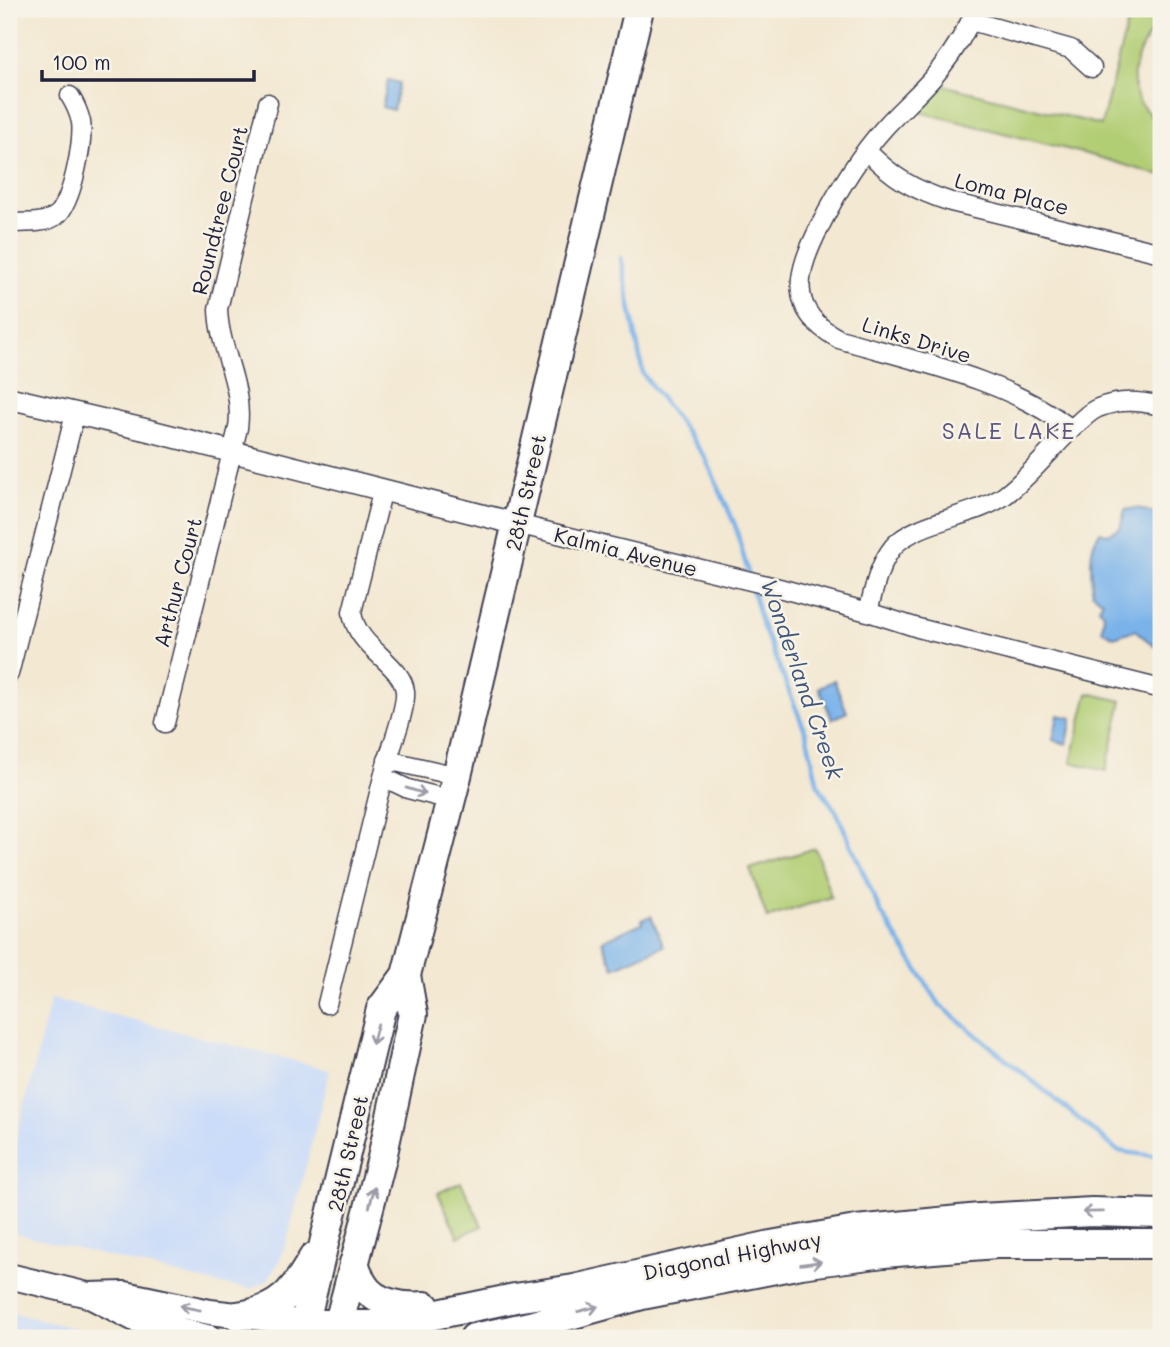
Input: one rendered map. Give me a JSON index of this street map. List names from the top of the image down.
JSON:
{
  "streets": {
    "highway": ["28th Street", "Diagonal Highway"],
    "street": [
      "Loma Place",
      "Roundtree Court",
      "Links Drive",
      "Kalmia Avenue",
      "Arthur Court"
    ]
  },
  "crossings": [
    ["Loma Place", "Links Drive"],
    ["Roundtree Court", "Kalmia Avenue"],
    ["Roundtree Court", "Arthur Court"],
    ["28th Street", "Kalmia Avenue"],
    ["28th Street", "Diagonal Highway"],
    ["Kalmia Avenue", "Arthur Court"]
  ],
  "districts": ["SALE LAKE"],
  "water": ["Wonderland Creek"],
  "scale_bar": "100 m"
}
